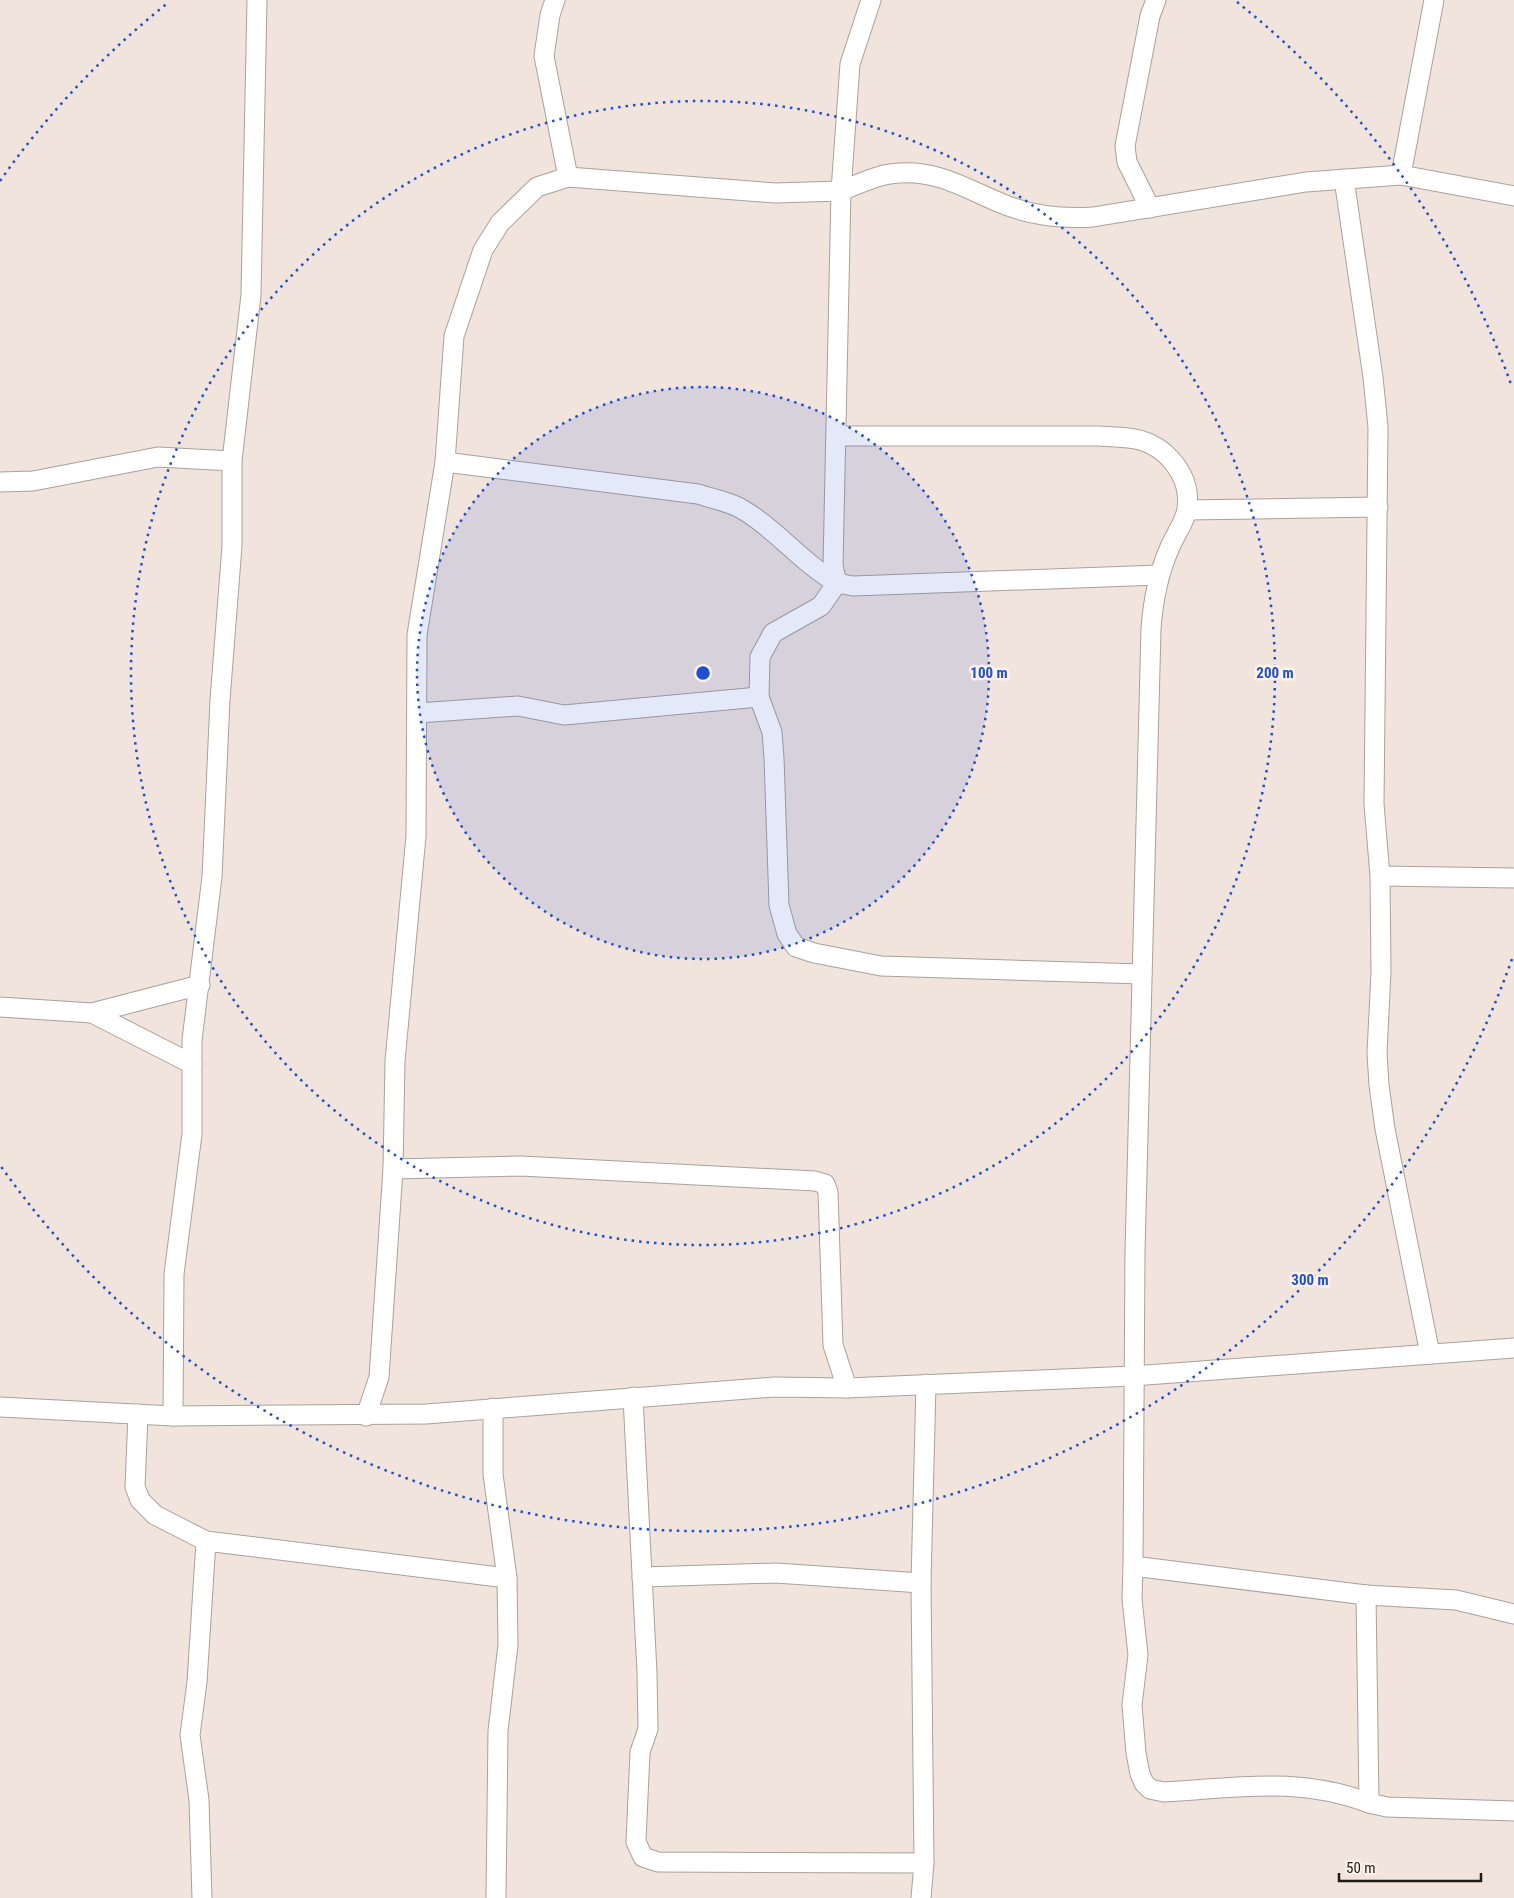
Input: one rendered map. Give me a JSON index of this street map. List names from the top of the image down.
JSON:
{
  "scale_bar": "50 m",
  "rings": ["100 m", "200 m", "300 m"]
}
